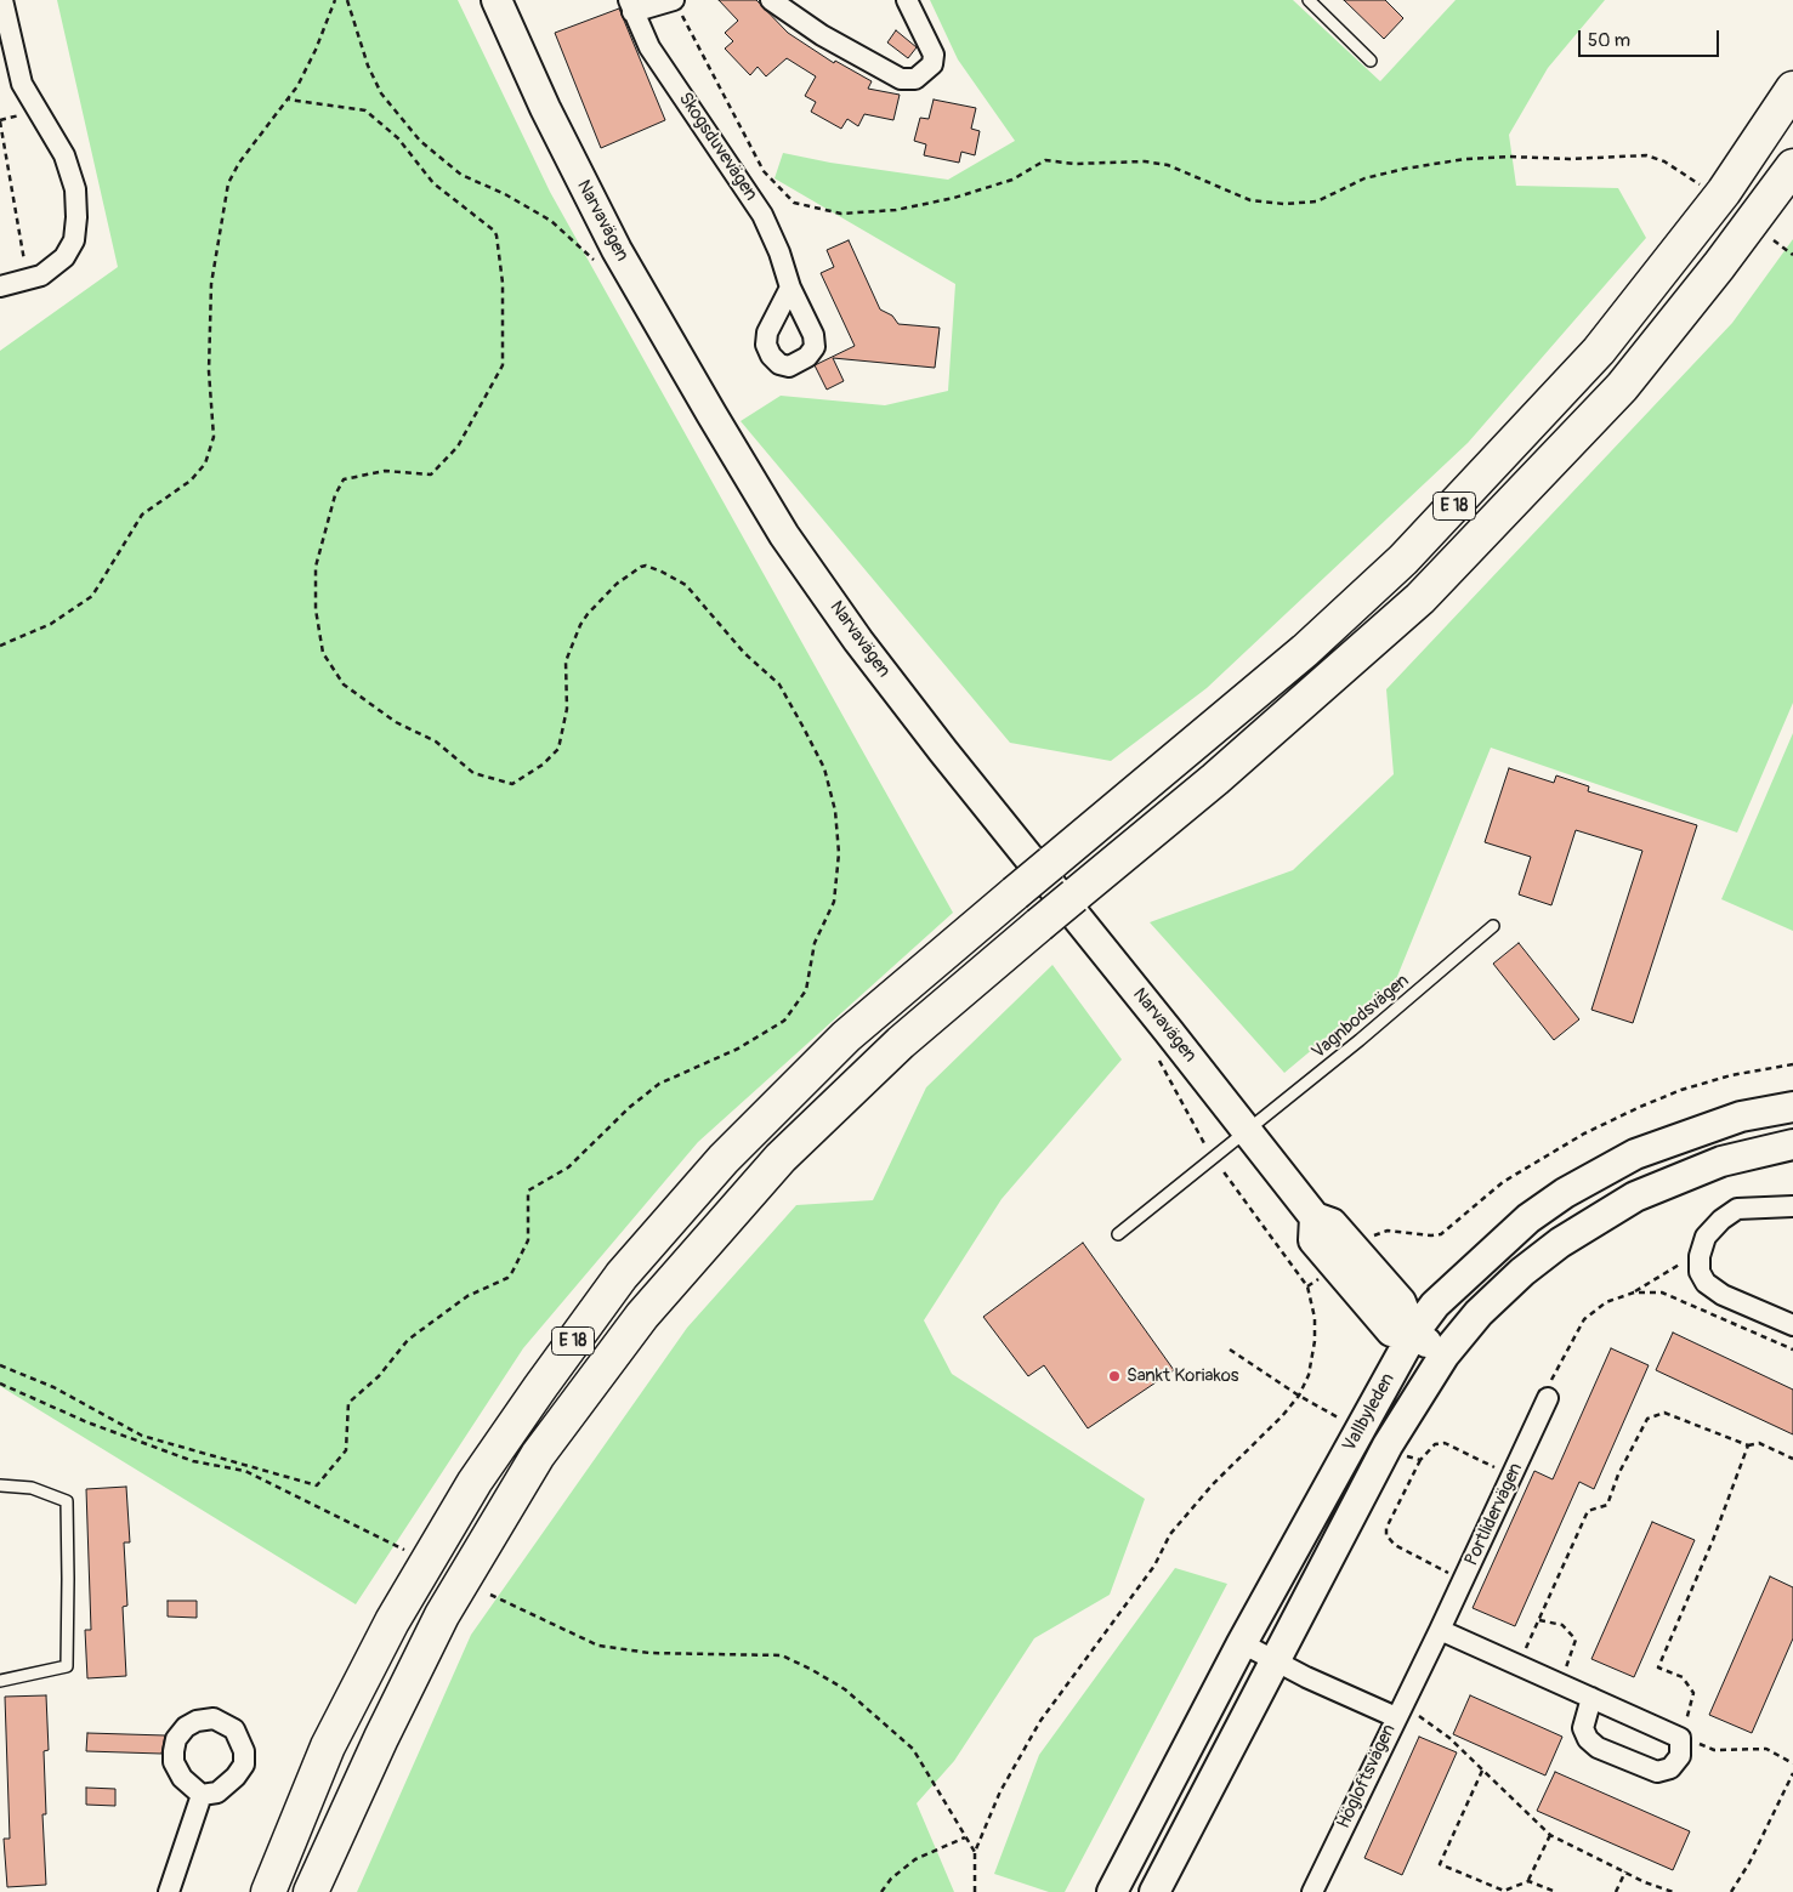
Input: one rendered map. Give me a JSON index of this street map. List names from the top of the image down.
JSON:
{
  "streets": {
    "highway": ["E 18"],
    "main road": ["Narvavägen", "Vallbyleden"],
    "street": ["Skogsduvevägen", "Portlidervägen", "Högloftsvägen"],
    "lane": ["Vagnbodsvägen"]
  },
  "crossings": [
    ["Narvavägen", "Vagnbodsvägen"],
    ["Narvavägen", "Vallbyleden"],
    ["Vallbyleden", "Högloftsvägen"],
    ["Portlidervägen", "Högloftsvägen"]
  ],
  "places": ["Sankt Koriakos"],
  "scale_bar": "50 m"
}
